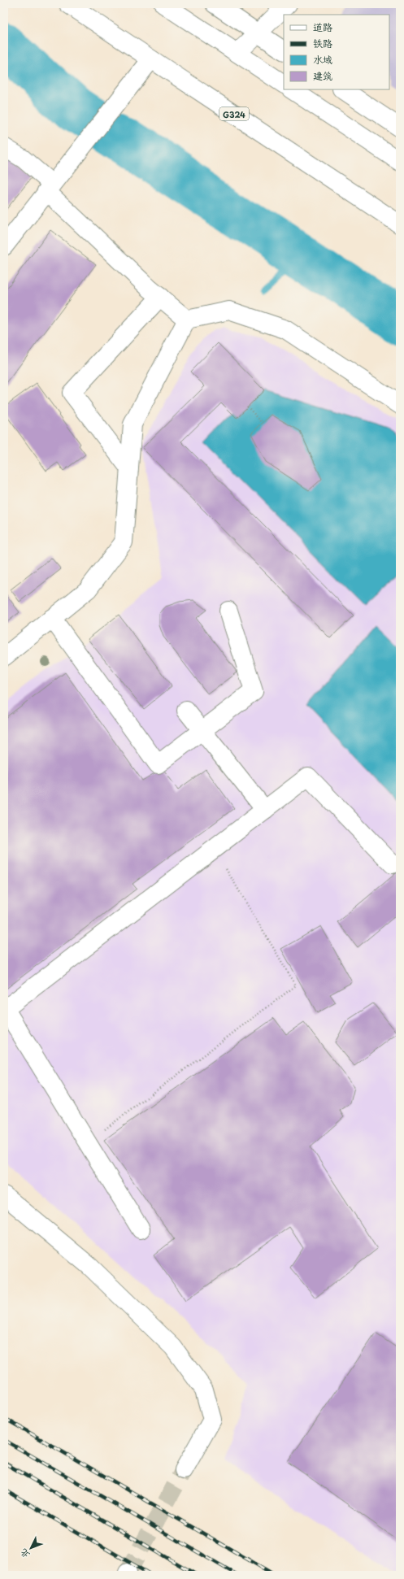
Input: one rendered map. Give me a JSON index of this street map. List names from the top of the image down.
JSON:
{
  "streets": {
    "main road": ["G324"]
  },
  "legend": [
    "道路",
    "铁路",
    "水域",
    "建筑"
  ],
  "north": "bottom left"
}
